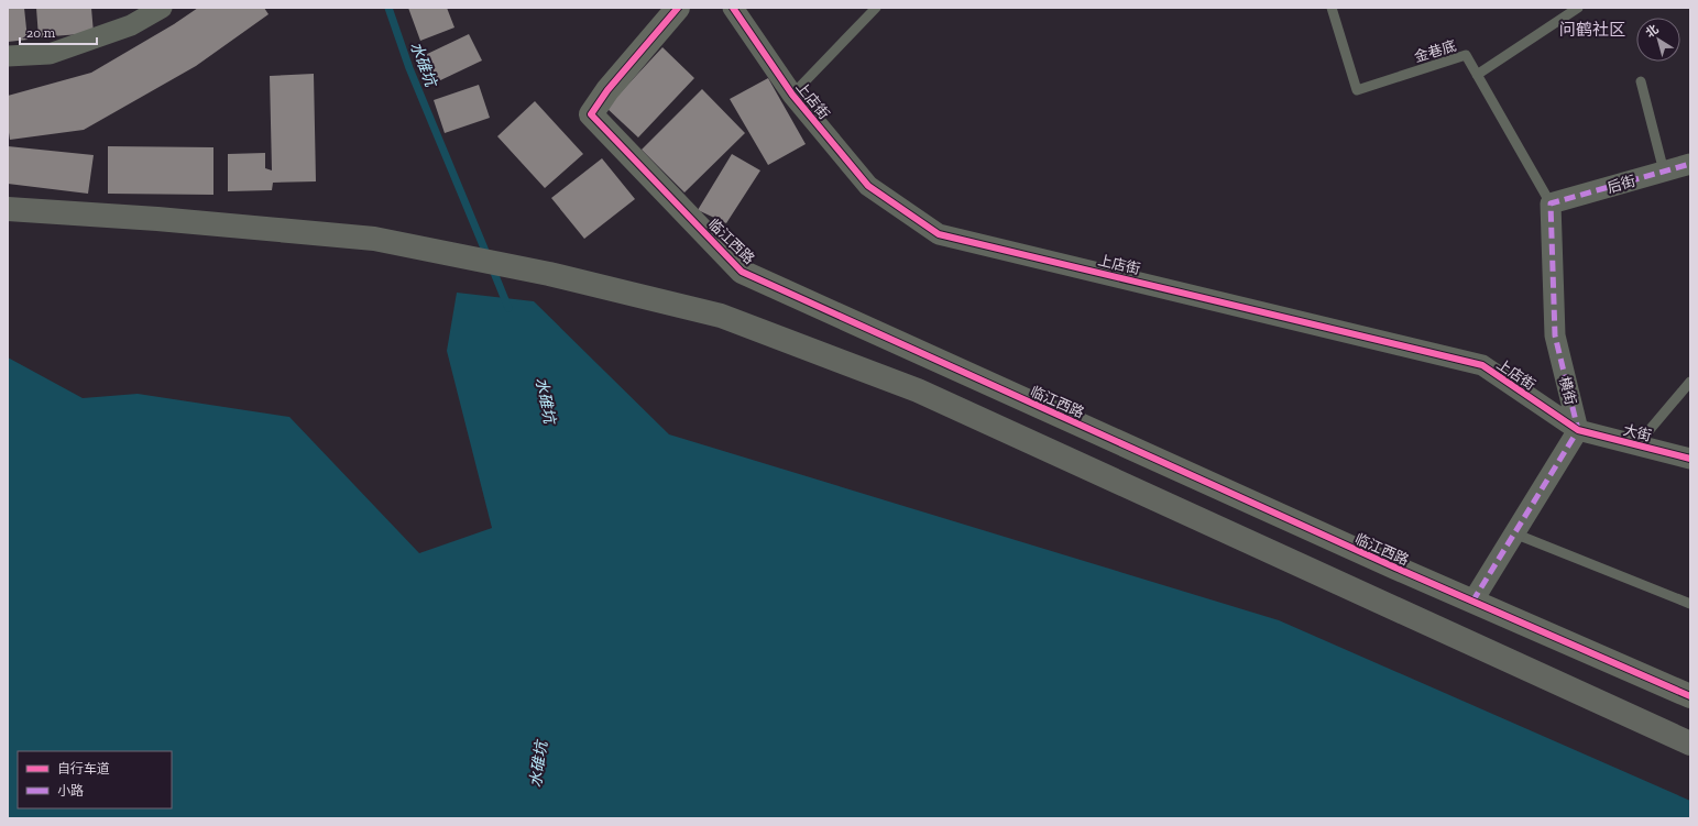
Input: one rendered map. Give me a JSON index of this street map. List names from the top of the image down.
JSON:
{
  "streets": {
    "street": [
      "上店街",
      "后街",
      "临江西路",
      "横街",
      "大街"
    ],
    "lane": ["金巷底"]
  },
  "crossings": [
    ["金巷底", "后街"],
    ["金巷底", "横街"],
    ["上店街", "横街"],
    ["上店街", "大街"],
    ["后街", "横街"],
    ["横街", "大街"]
  ],
  "districts": ["问鹤社区"],
  "water": ["水碓坑"],
  "legend": ["自行车道", "小路"],
  "scale_bar": "20 m",
  "north": "top left"
}
